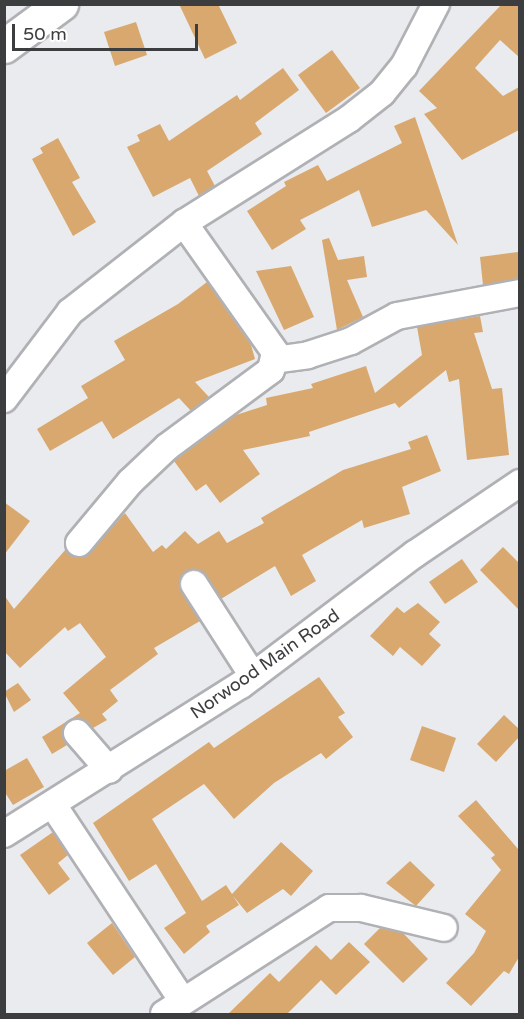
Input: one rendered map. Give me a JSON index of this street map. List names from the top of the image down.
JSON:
{
  "streets": {
    "street": ["Norwood Main Road"]
  },
  "scale_bar": "50 m"
}
